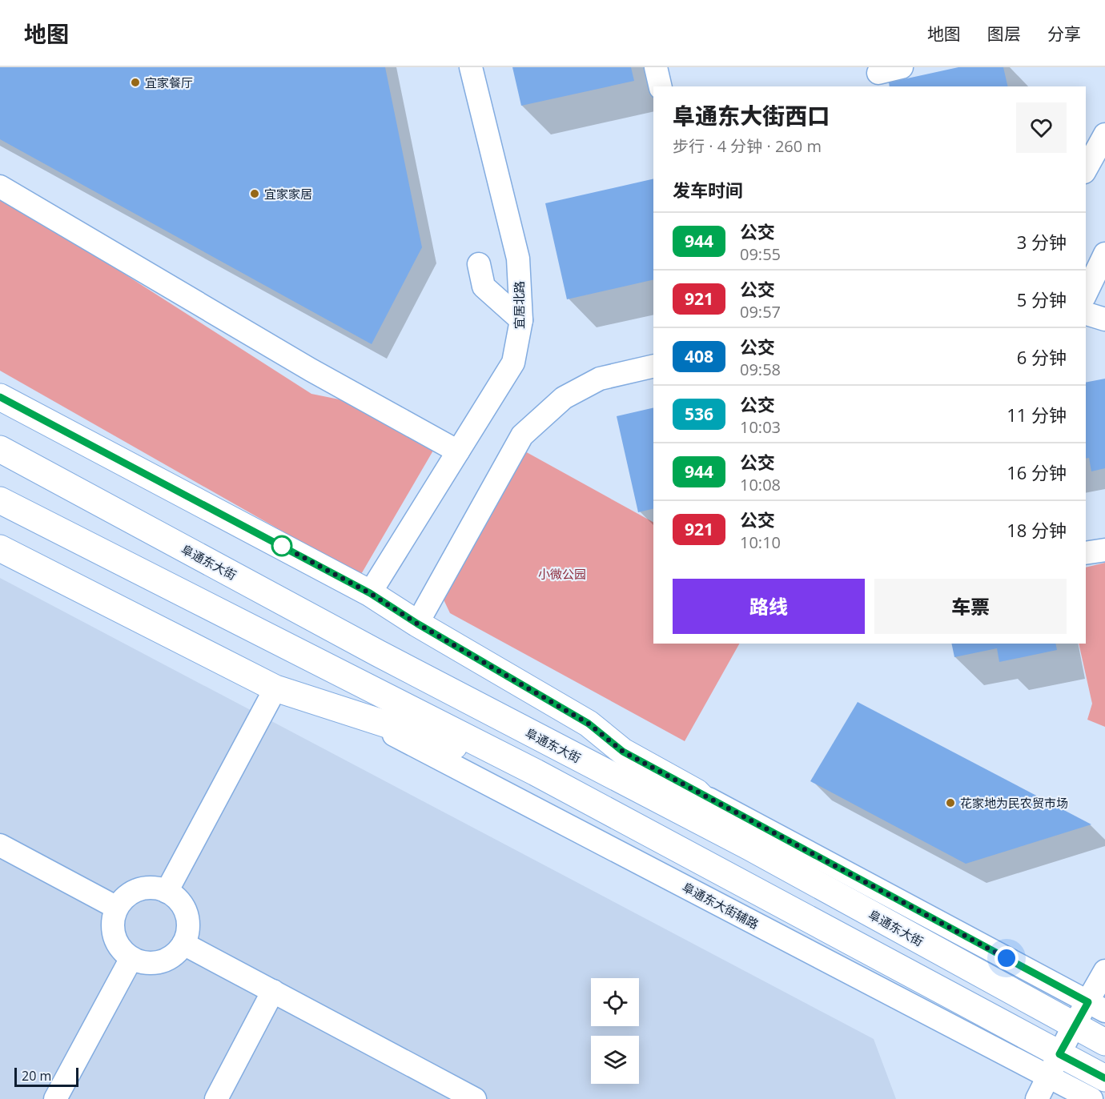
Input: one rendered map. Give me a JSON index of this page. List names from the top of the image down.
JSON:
{
  "streets": {
    "main road": ["阜通东大街"],
    "street": ["宜居北路", "阜通东大街辅路"]
  },
  "parks": ["小微公园"],
  "places": ["宜家餐厅", "宜家家居", "花家地为民农贸市场"],
  "lines": ["bus line 944"],
  "scale_bar": "20 m",
  "page": {
    "header": "地图",
    "nav": ["地图", "图层", "分享"],
    "heading": [
      ["阜通东大街西口", "步行 · 4 分钟 · 260 m"],
      "发车时间"
    ],
    "list": [
      {
        "mark": "944",
        "name": "公交",
        "note": "09:55",
        "value": "3 分钟"
      },
      {
        "mark": "921",
        "name": "公交",
        "note": "09:57",
        "value": "5 分钟"
      },
      {
        "mark": "408",
        "name": "公交",
        "note": "09:58",
        "value": "6 分钟"
      },
      {
        "mark": "536",
        "name": "公交",
        "note": "10:03",
        "value": "11 分钟"
      },
      {
        "mark": "944",
        "name": "公交",
        "note": "10:08",
        "value": "16 分钟"
      },
      {
        "mark": "921",
        "name": "公交",
        "note": "10:10",
        "value": "18 分钟"
      }
    ],
    "buttons": ["路线", "车票"],
    "scale": "20 m"
  }
}
